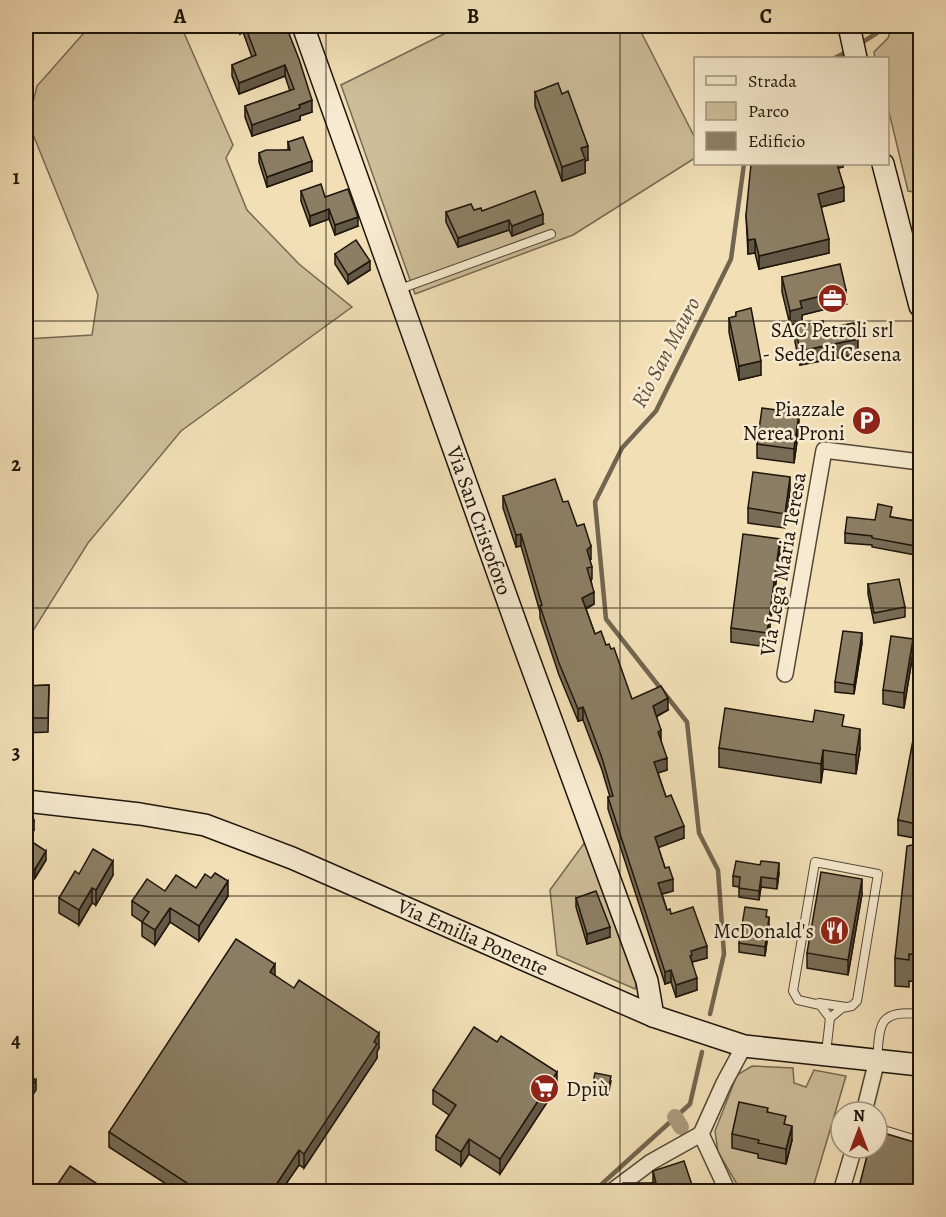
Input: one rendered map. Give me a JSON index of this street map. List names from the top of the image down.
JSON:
{
  "streets": {
    "main road": ["Via San Cristoforo", "Via Emilia Ponente"],
    "street": ["Via Lega Maria Teresa"]
  },
  "crossings": [
    ["Via San Cristoforo", "Via Emilia Ponente"]
  ],
  "water": ["Rio San Mauro"],
  "places": {
    "office": ["SAC Petroli srl - Sede di Cesena"],
    "parking": ["Piazzale Nerea Proni"],
    "restaurant": ["McDonald's"],
    "supermarket": ["Dpiù"]
  },
  "legend": ["Strada", "Parco", "Edificio"],
  "north": "top",
  "grid": {
    "columns": ["A", "B", "C"],
    "rows": [
      "1",
      "2",
      "3",
      "4"
    ]
  }
}
